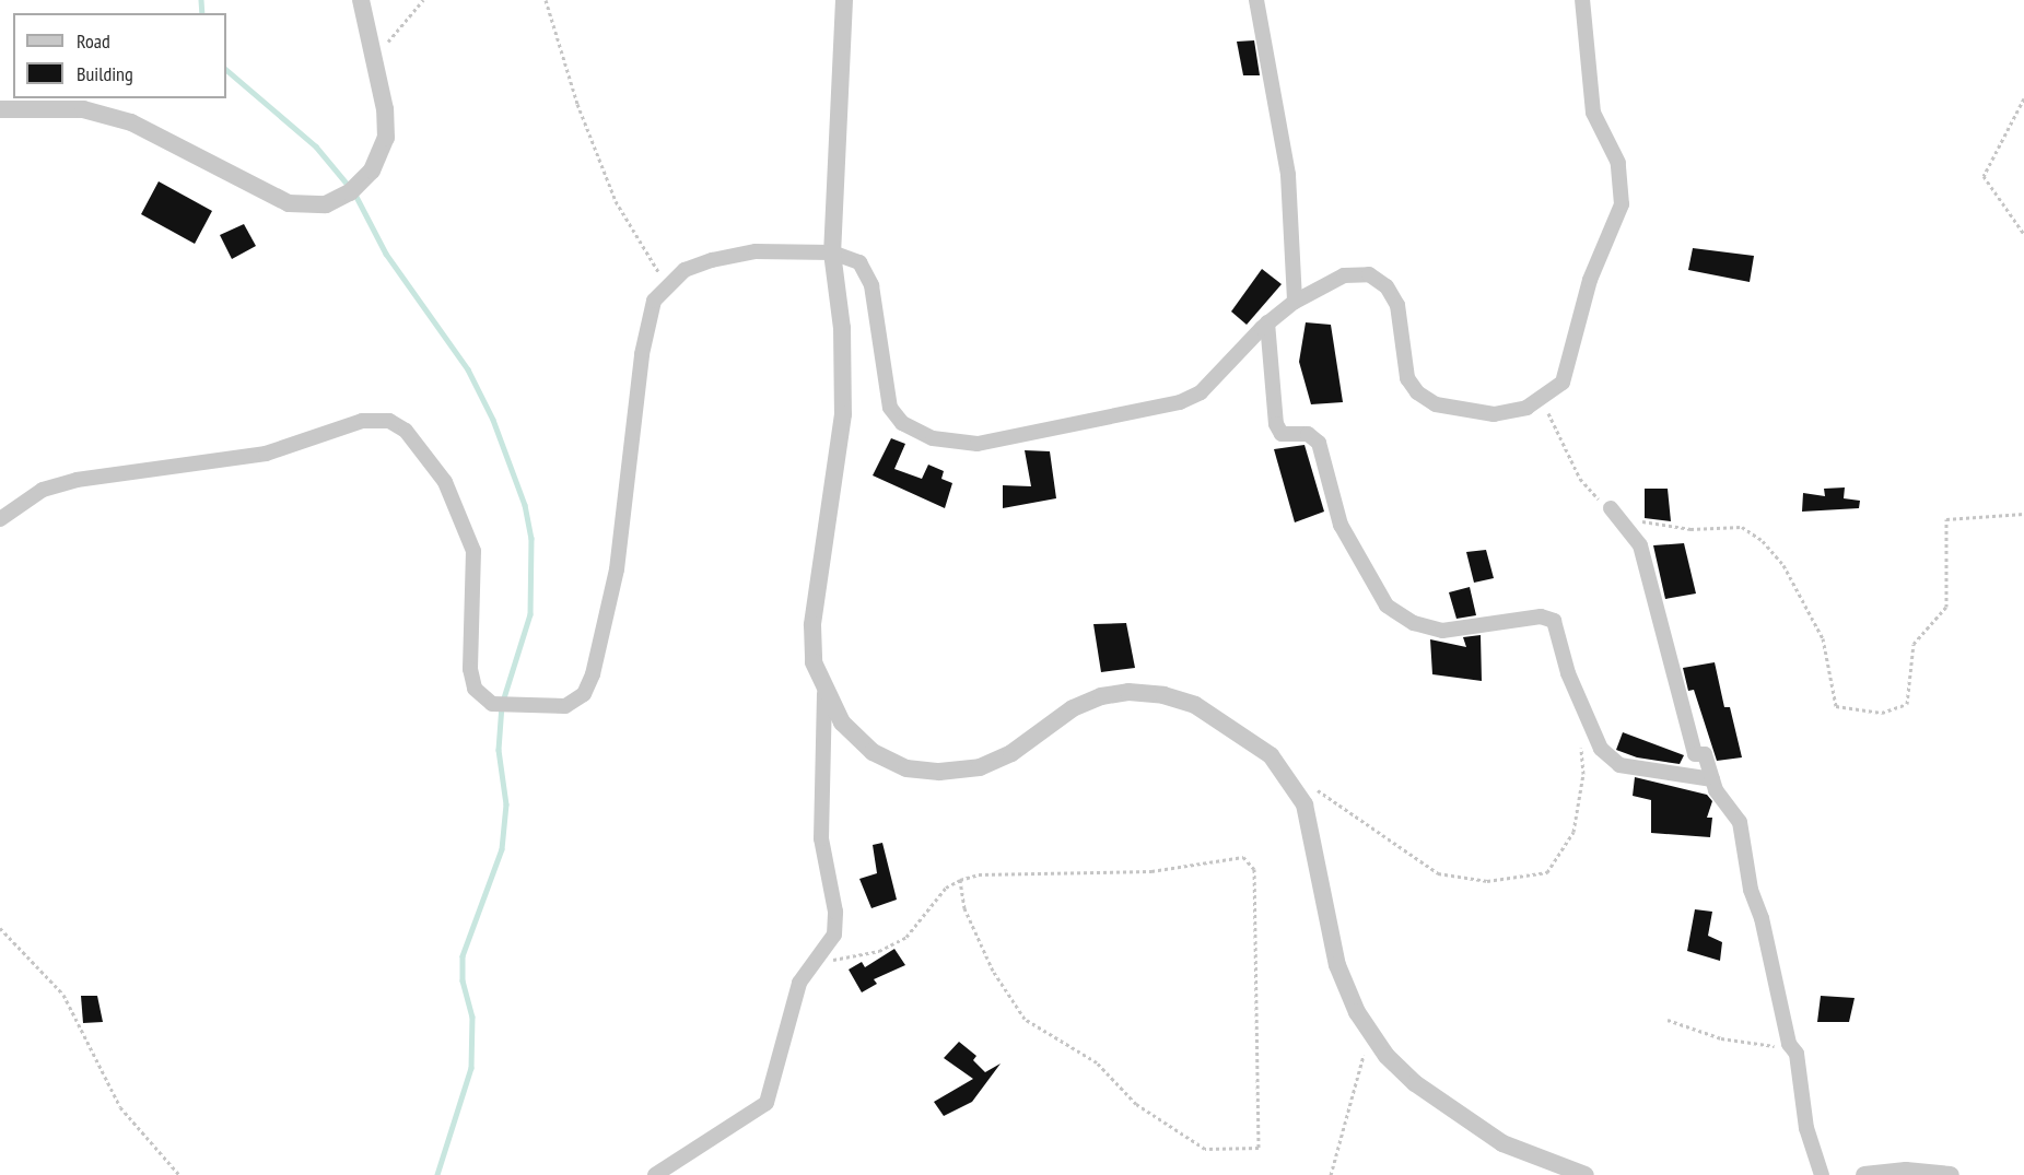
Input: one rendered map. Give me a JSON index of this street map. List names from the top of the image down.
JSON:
{
  "legend": ["Road", "Building"]
}
